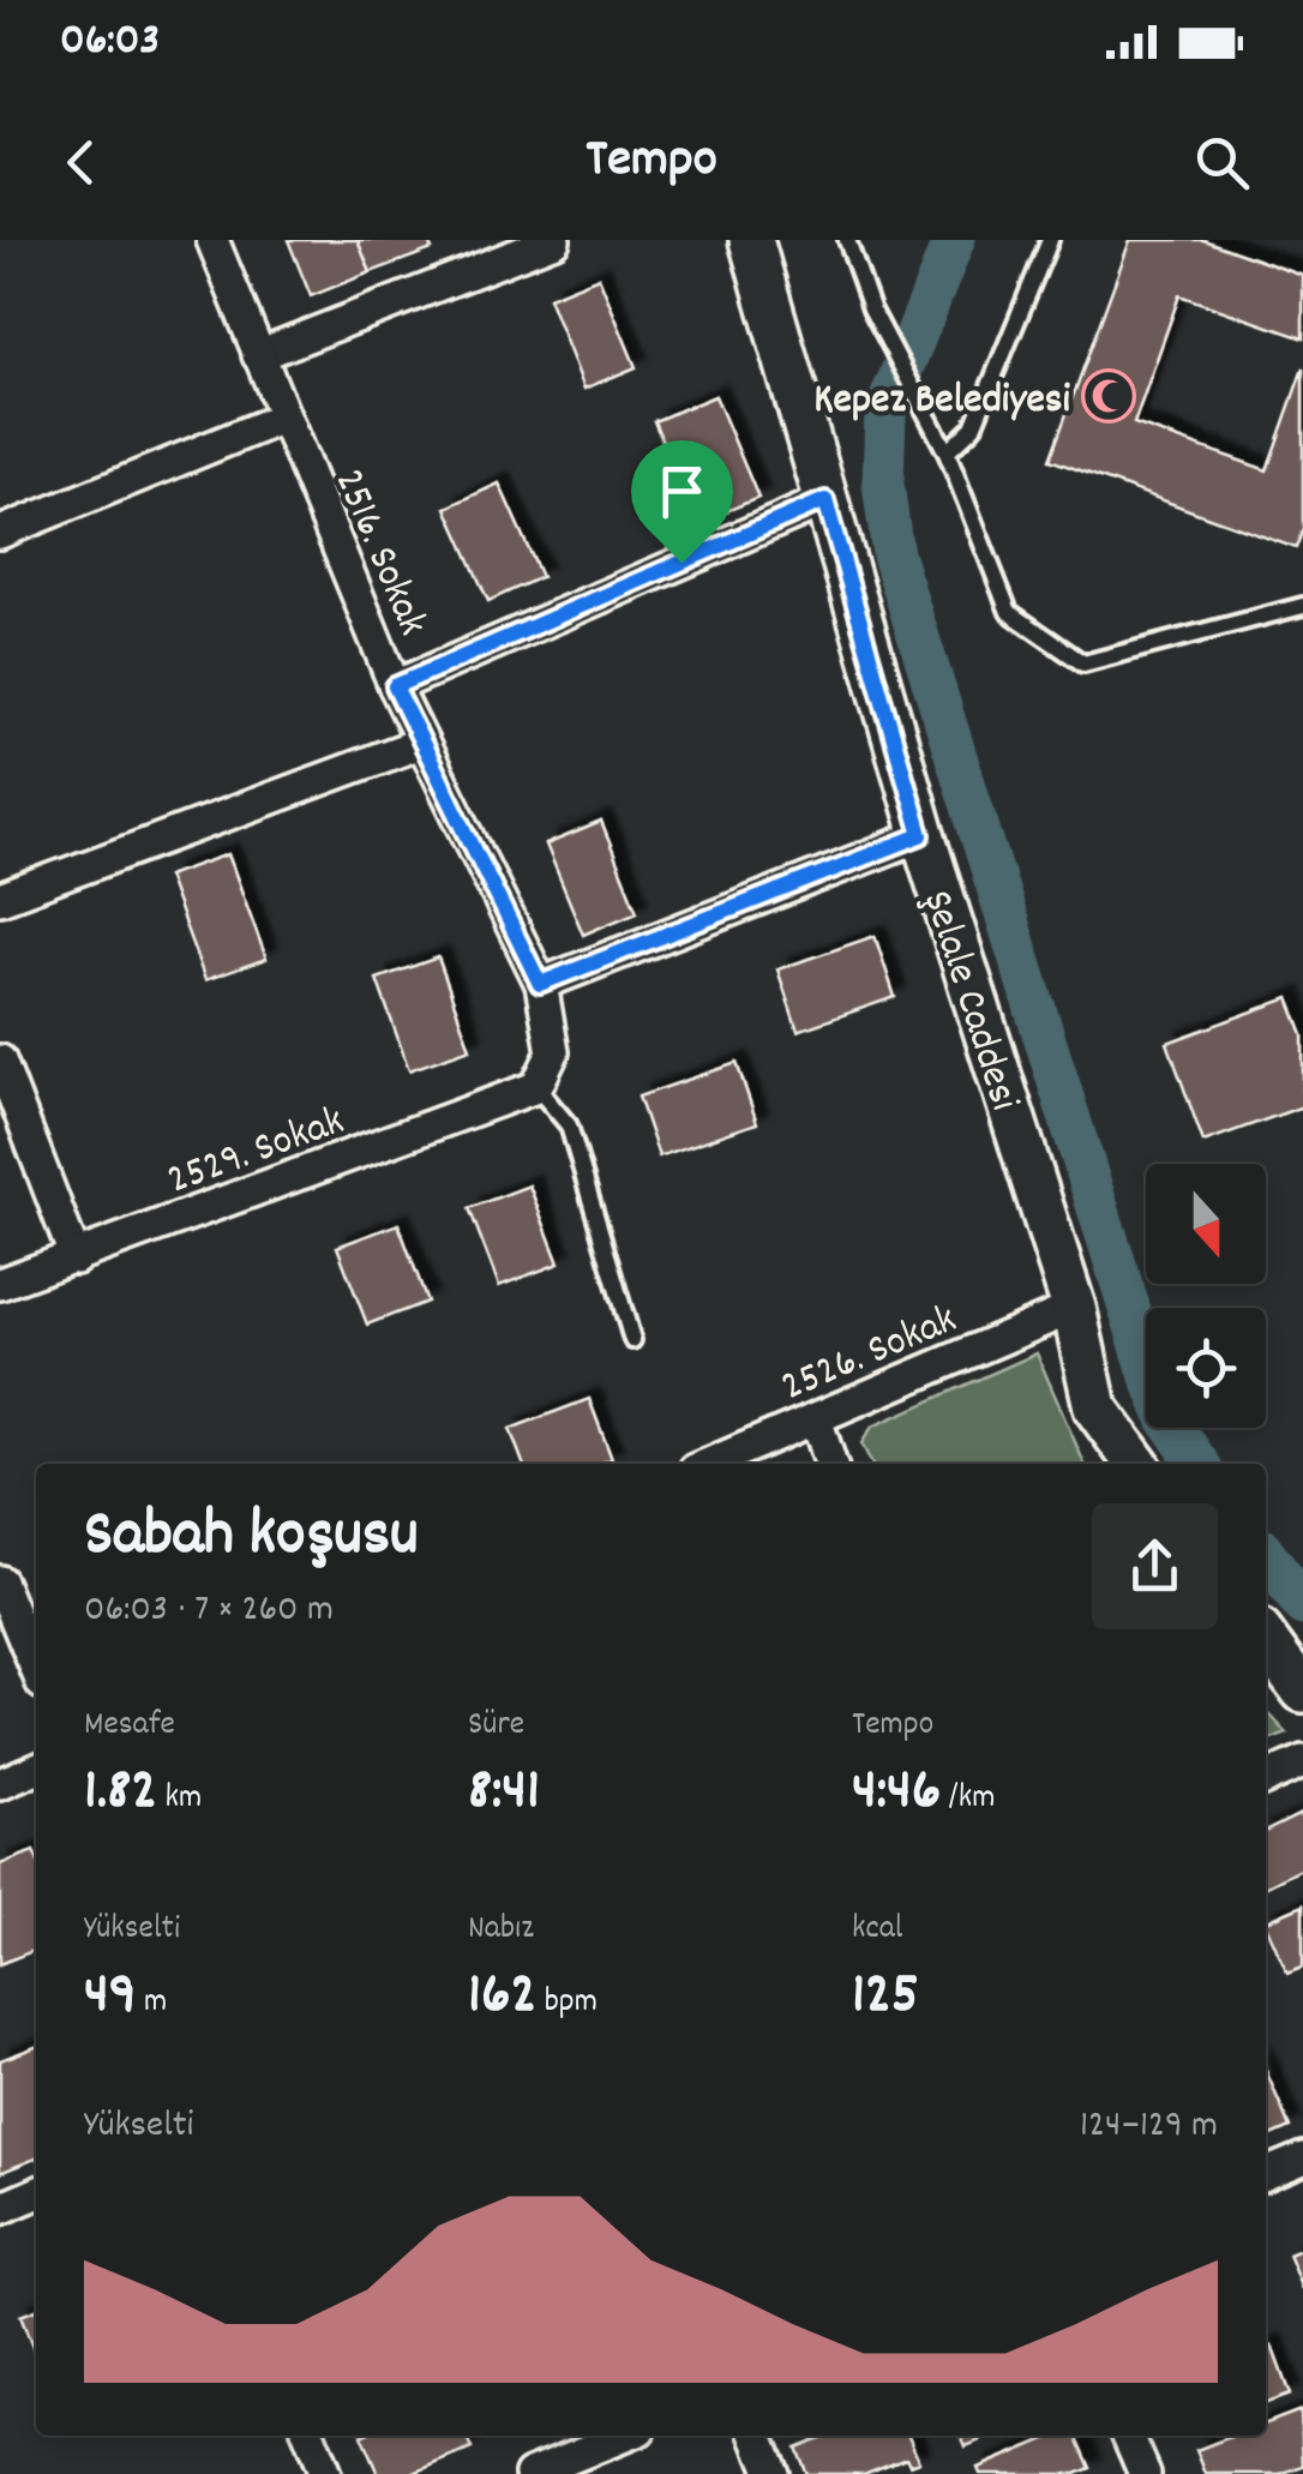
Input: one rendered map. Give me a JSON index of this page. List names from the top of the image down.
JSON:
{
  "streets": {
    "street": [
      "2516. Sokak",
      "Şelale Caddesi",
      "2529. Sokak",
      "2526. Sokak"
    ]
  },
  "crossings": [
    ["2516. Sokak", "2529. Sokak"],
    ["Şelale Caddesi", "2526. Sokak"]
  ],
  "places": {
    "mosque": ["Kepez Belediyesi"]
  },
  "north": "bottom",
  "page": {
    "status": "06:03",
    "header": "Tempo",
    "heading": ["Sabah koşusu", "06:03 · 7 × 260 m"],
    "stats": [
      ["Mesafe", "1.82 km"],
      ["Süre", "8:41"],
      ["Tempo", "4:46 /km"],
      ["Yükselti", "49 m"],
      ["Nabız", "162 bpm"],
      ["kcal", "125"]
    ],
    "chart": ["Yükselti", "124–129 m"]
  }
}
